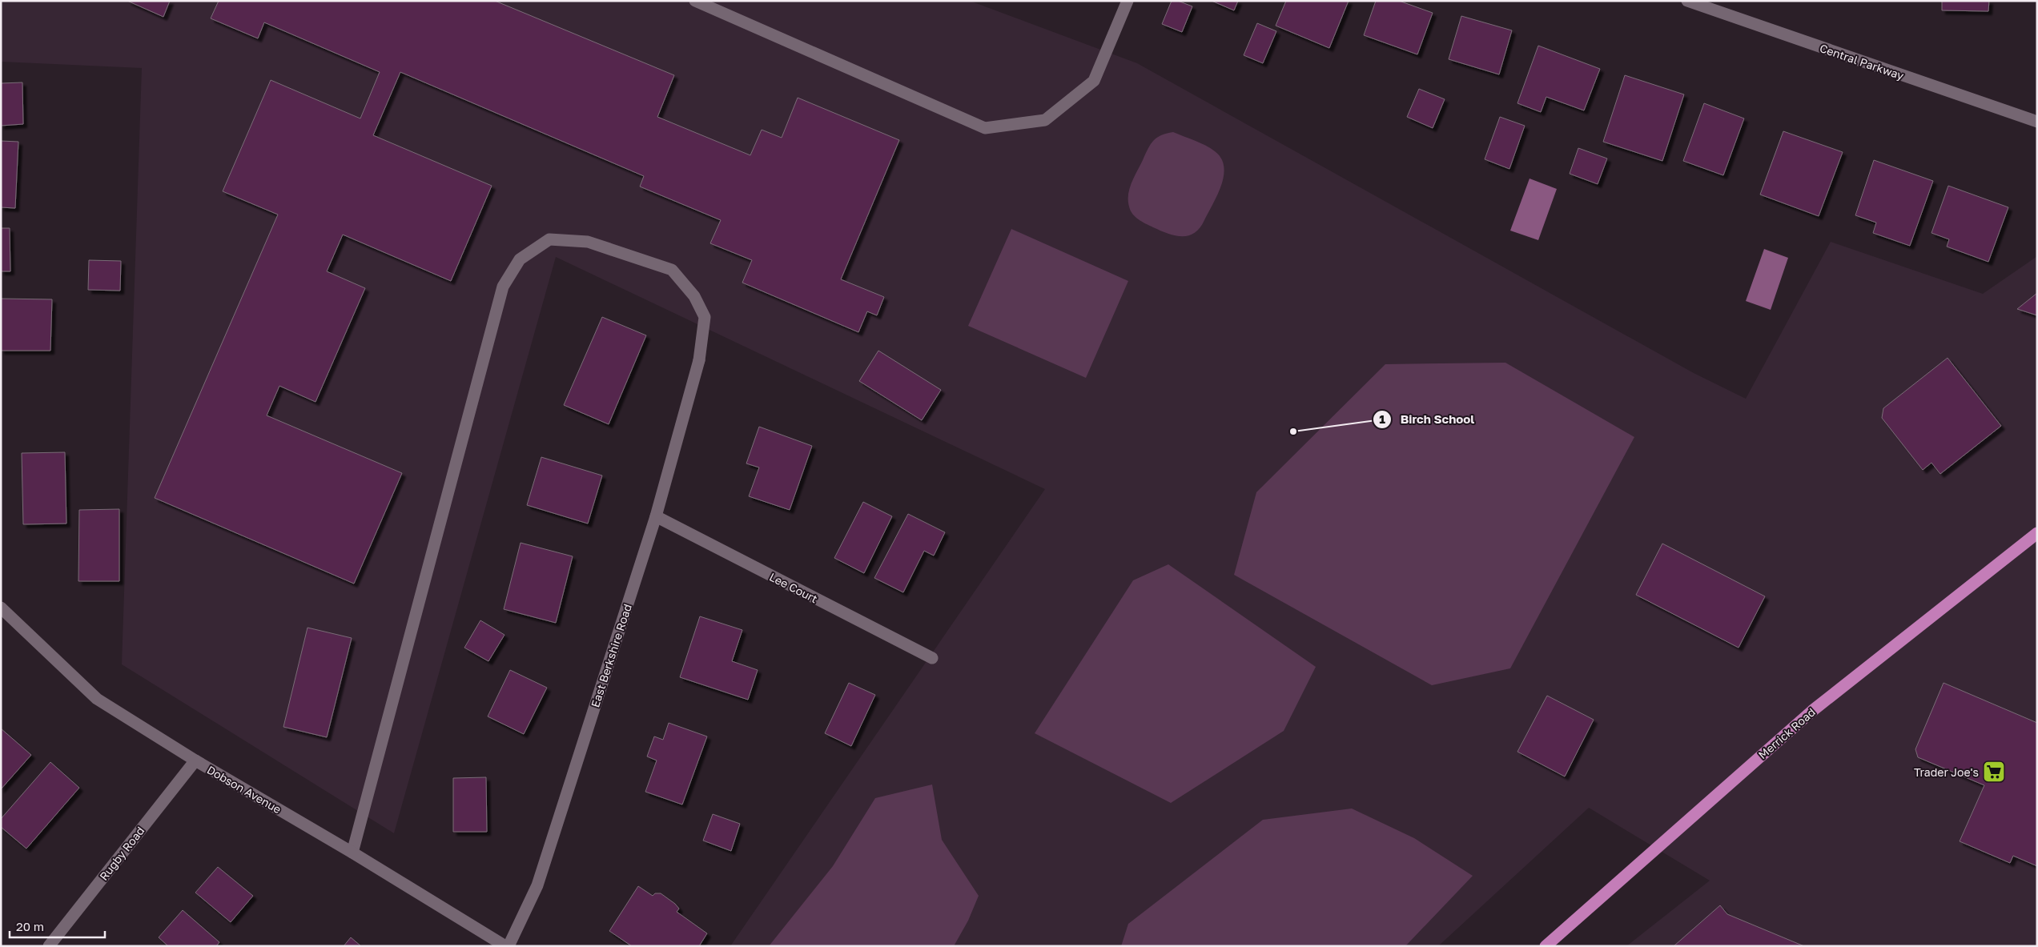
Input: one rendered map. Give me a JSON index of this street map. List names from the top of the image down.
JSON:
{
  "streets": {
    "main road": ["Merrick Road"],
    "street": [
      "Central Parkway",
      "Lee Court",
      "East Berkshire Road",
      "Dobson Avenue",
      "Rugby Road"
    ]
  },
  "crossings": [
    ["Lee Court", "East Berkshire Road"],
    ["East Berkshire Road", "Dobson Avenue"],
    ["Dobson Avenue", "Rugby Road"]
  ],
  "places": {
    "other": ["Birch School"],
    "supermarket": ["Trader Joe's"]
  },
  "scale_bar": "20 m"
}
